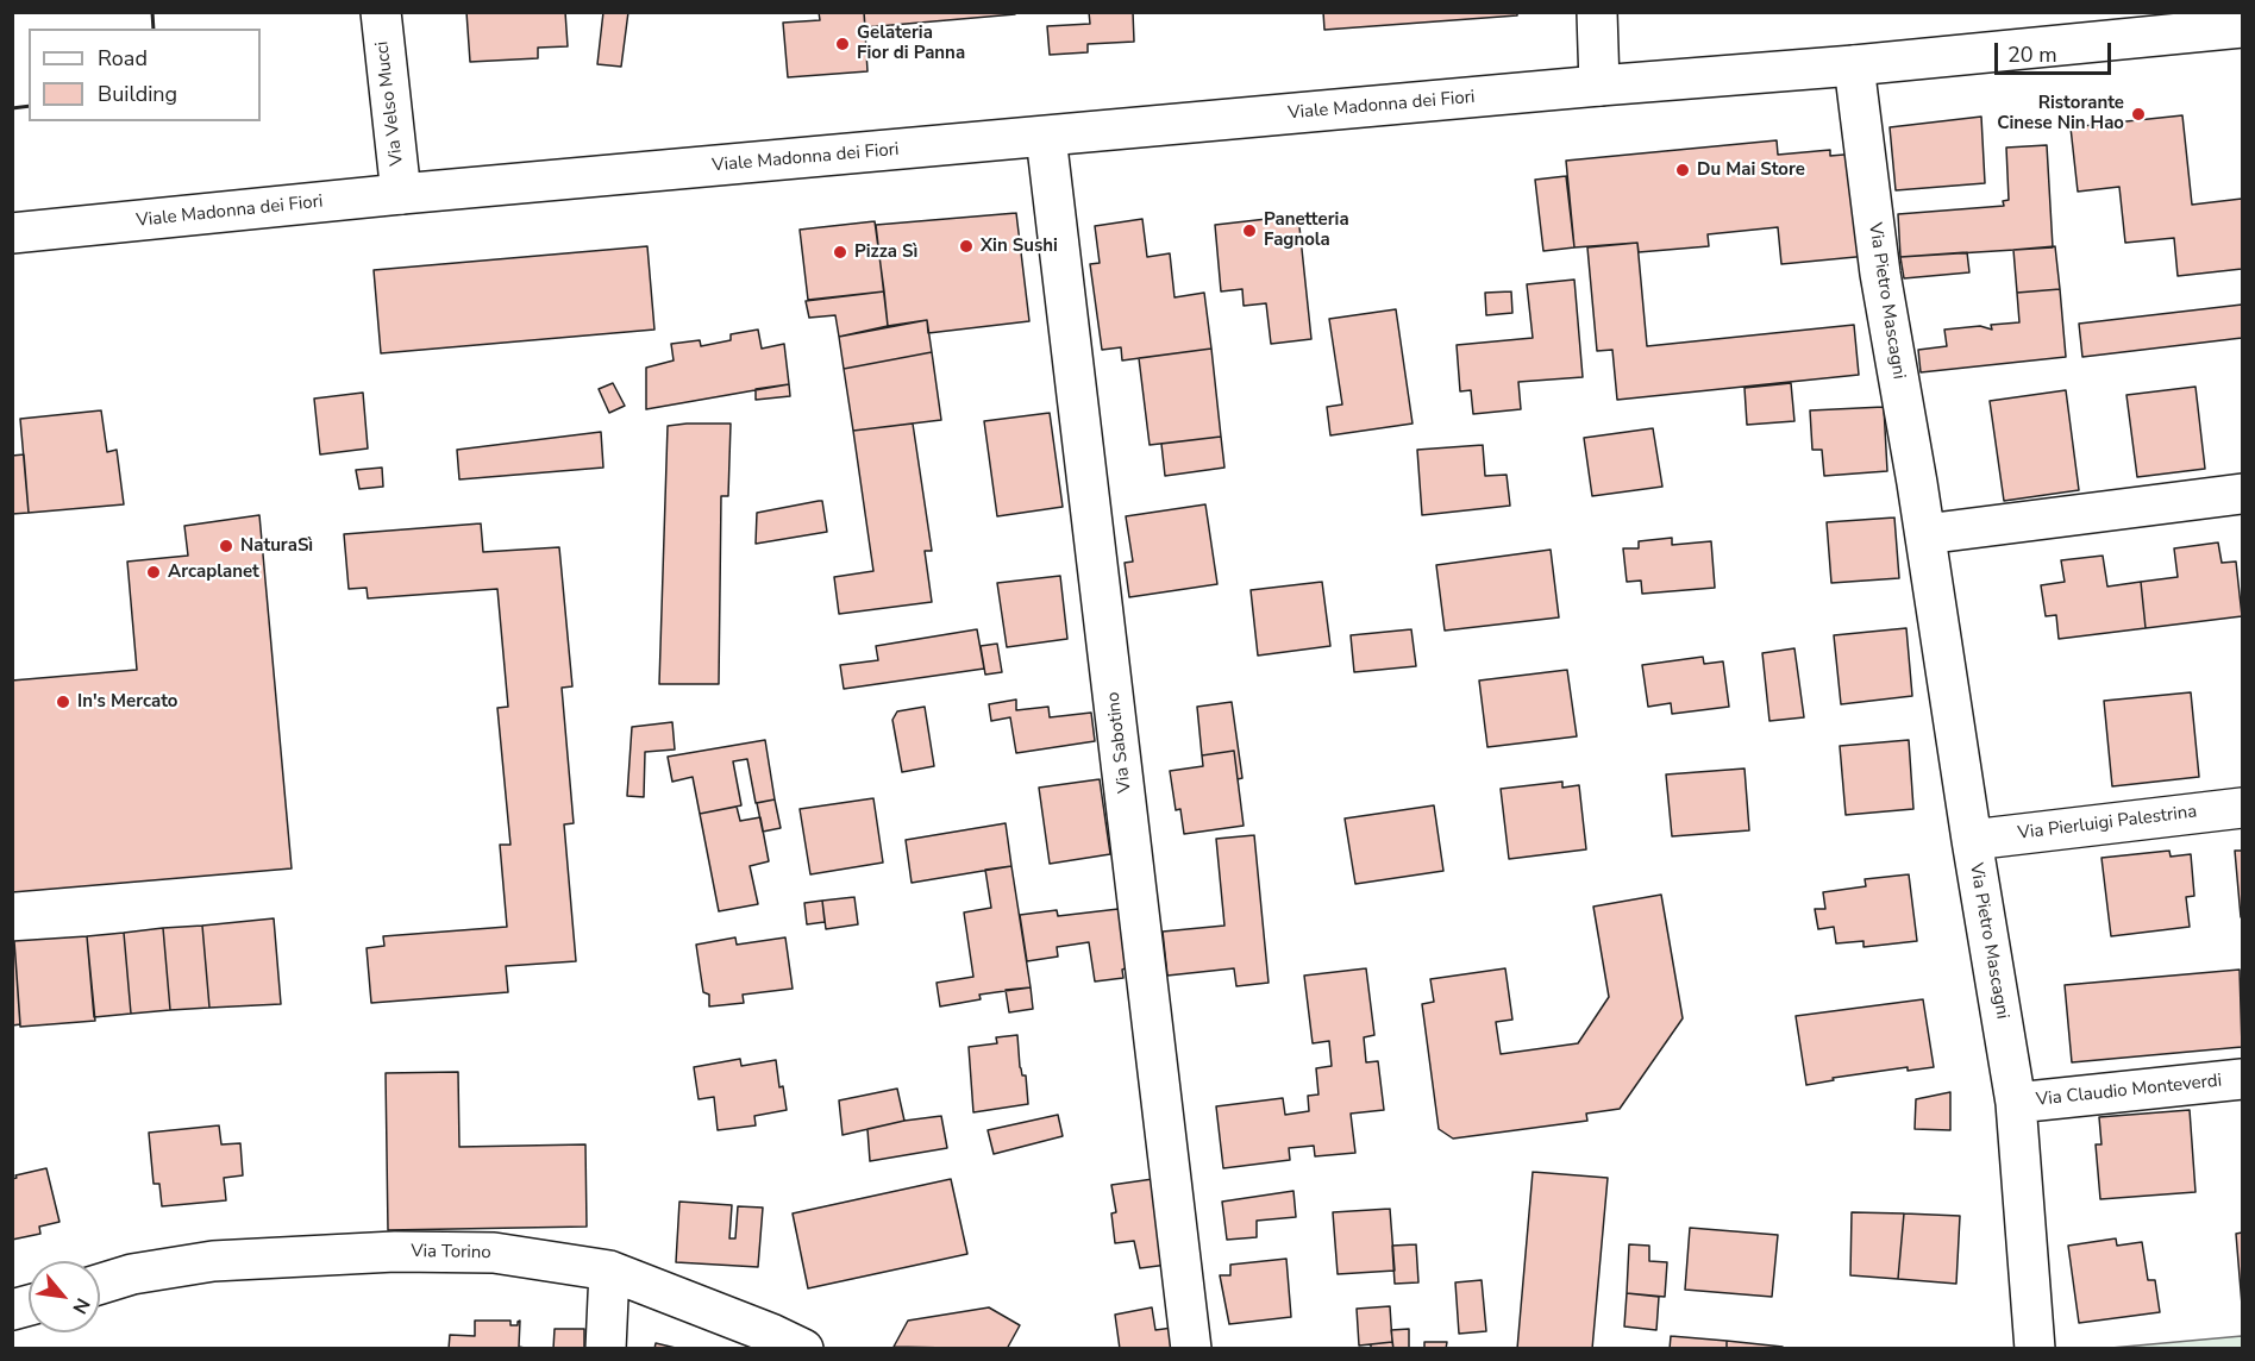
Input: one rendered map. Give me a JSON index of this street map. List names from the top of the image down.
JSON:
{
  "streets": {
    "street": [
      "Via Velso Mucci",
      "Viale Madonna dei Fiori",
      "Via Pietro Mascagni",
      "Via Sabotino",
      "Via Pierluigi Palestrina",
      "Via Claudio Monteverdi",
      "Via Torino"
    ]
  },
  "crossings": [
    ["Via Velso Mucci", "Viale Madonna dei Fiori"],
    ["Viale Madonna dei Fiori", "Via Pietro Mascagni"],
    ["Viale Madonna dei Fiori", "Via Sabotino"],
    ["Via Pietro Mascagni", "Via Pierluigi Palestrina"],
    ["Via Pietro Mascagni", "Via Claudio Monteverdi"]
  ],
  "places": [
    "Gelateria Fior di Panna",
    "Ristorante Cinese Nin Hao",
    "Du Mai Store",
    "Panetteria Fagnola",
    "Xin Sushi",
    "Pizza Sì",
    "NaturaSì",
    "Arcaplanet",
    "In's Mercato"
  ],
  "legend": ["Road", "Building"],
  "scale_bar": "20 m",
  "north": "bottom right"
}
